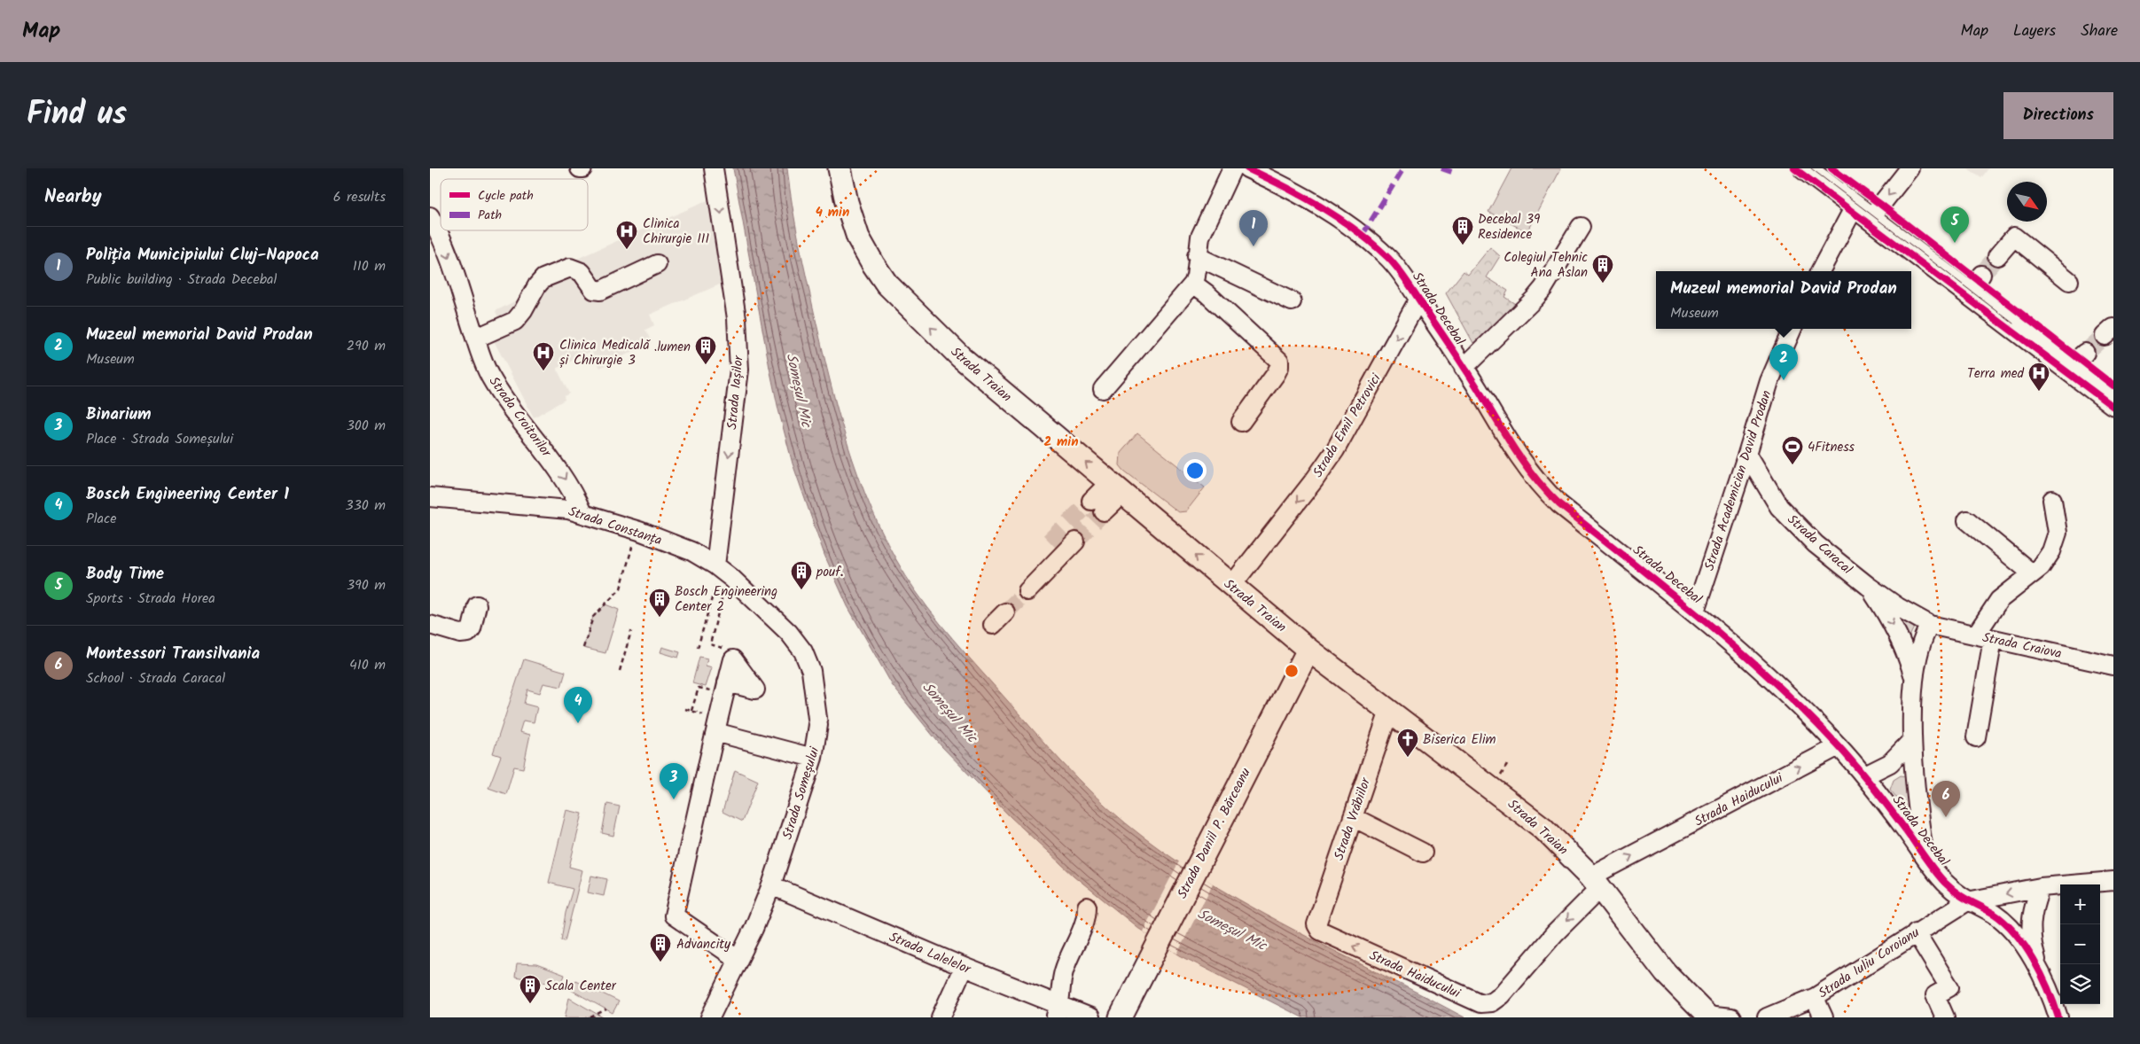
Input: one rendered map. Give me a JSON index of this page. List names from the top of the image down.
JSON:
{
  "streets": {
    "main road": ["Strada Traian", "Strada Daniil P. Bărceanu"],
    "street": [
      "Strada Decebal",
      "Strada Iașilor",
      "Strada Croitorilor",
      "Strada Emil Petrovici",
      "Strada Academician David Prodan",
      "Strada Constanța",
      "Strada Caracal",
      "Strada Craiova",
      "Strada Someșului",
      "Strada Haiducului",
      "Strada Vrăbiilor",
      "Strada Lalelelor",
      "Strada Iuliu Coroianu"
    ]
  },
  "crossings": [
    ["Strada Decebal", "Strada Emil Petrovici"],
    ["Strada Decebal", "Strada Academician David Prodan"],
    ["Strada Decebal", "Strada Caracal"],
    ["Strada Decebal", "Strada Haiducului"],
    ["Strada Decebal", "Strada Iuliu Coroianu"],
    ["Strada Traian", "Strada Emil Petrovici"],
    ["Strada Traian", "Strada Haiducului"],
    ["Strada Traian", "Strada Vrăbiilor"],
    ["Strada Traian", "Strada Daniil P. Bărceanu"],
    ["Strada Iașilor", "Strada Constanța"],
    ["Strada Iașilor", "Strada Someșului"],
    ["Strada Croitorilor", "Strada Constanța"],
    ["Strada Academician David Prodan", "Strada Caracal"],
    ["Strada Constanța", "Strada Someșului"],
    ["Strada Caracal", "Strada Craiova"],
    ["Strada Someșului", "Strada Lalelelor"],
    ["Strada Haiducului", "Strada Vrăbiilor"]
  ],
  "one_way": [
    "Strada Traian",
    "Strada Iașilor",
    "Strada Croitorilor",
    "Strada Emil Petrovici"
  ],
  "water": ["Someșul Mic"],
  "places": {
    "building": [
      "Decebal 39 Residence",
      "Colegiul Tehnic Ana Aslan",
      ".lumen",
      "pouf.",
      "Bosch Engineering Center 2",
      "Advancity",
      "Scala Center"
    ],
    "hospital": ["Clinica Chirurgie III", "Clinica Medicală și Chirurgie 3", "Terra med"],
    "sports": ["4Fitness"],
    "church": ["Biserica Elim"]
  },
  "legend": ["Cycle path", "Path"],
  "north": "bottom right",
  "page": {
    "header": "Map",
    "nav": ["Map", "Layers", "Share"],
    "title": "Find us",
    "buttons": "Directions",
    "heading": ["Nearby", "6 results"],
    "pins": [
      "5",
      "1",
      "2",
      "4",
      "3",
      "6"
    ],
    "list": [
      {
        "mark": "1",
        "name": "Poliția Municipiului Cluj-Napoca",
        "note": "Public building · Strada Decebal",
        "value": "110 m"
      },
      {
        "mark": "2",
        "name": "Muzeul memorial David Prodan",
        "note": "Museum",
        "value": "290 m"
      },
      {
        "mark": "3",
        "name": "Binarium",
        "note": "Place · Strada Someșului",
        "value": "300 m"
      },
      {
        "mark": "4",
        "name": "Bosch Engineering Center 1",
        "note": "Place",
        "value": "330 m"
      },
      {
        "mark": "5",
        "name": "Body Time",
        "note": "Sports · Strada Horea",
        "value": "390 m"
      },
      {
        "mark": "6",
        "name": "Montessori Transilvania",
        "note": "School · Strada Caracal",
        "value": "410 m"
      }
    ],
    "popup": ["Muzeul memorial David Prodan", "Museum"],
    "map_buttons": ["+", "−"]
  },
  "rings": ["4 min", "2 min"]
}
